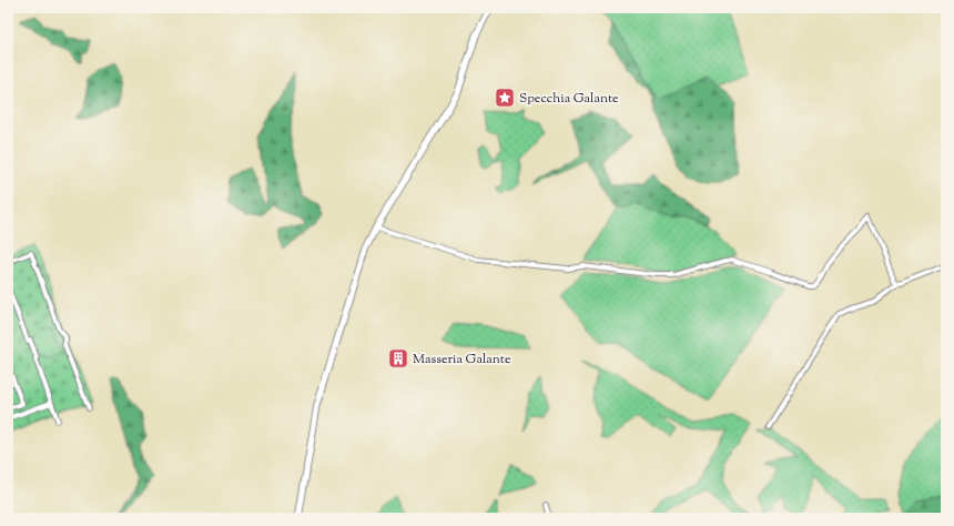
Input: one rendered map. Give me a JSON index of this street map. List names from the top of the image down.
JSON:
{
  "places": {
    "place": ["Specchia Galante"],
    "building": ["Masseria Galante"]
  }
}
